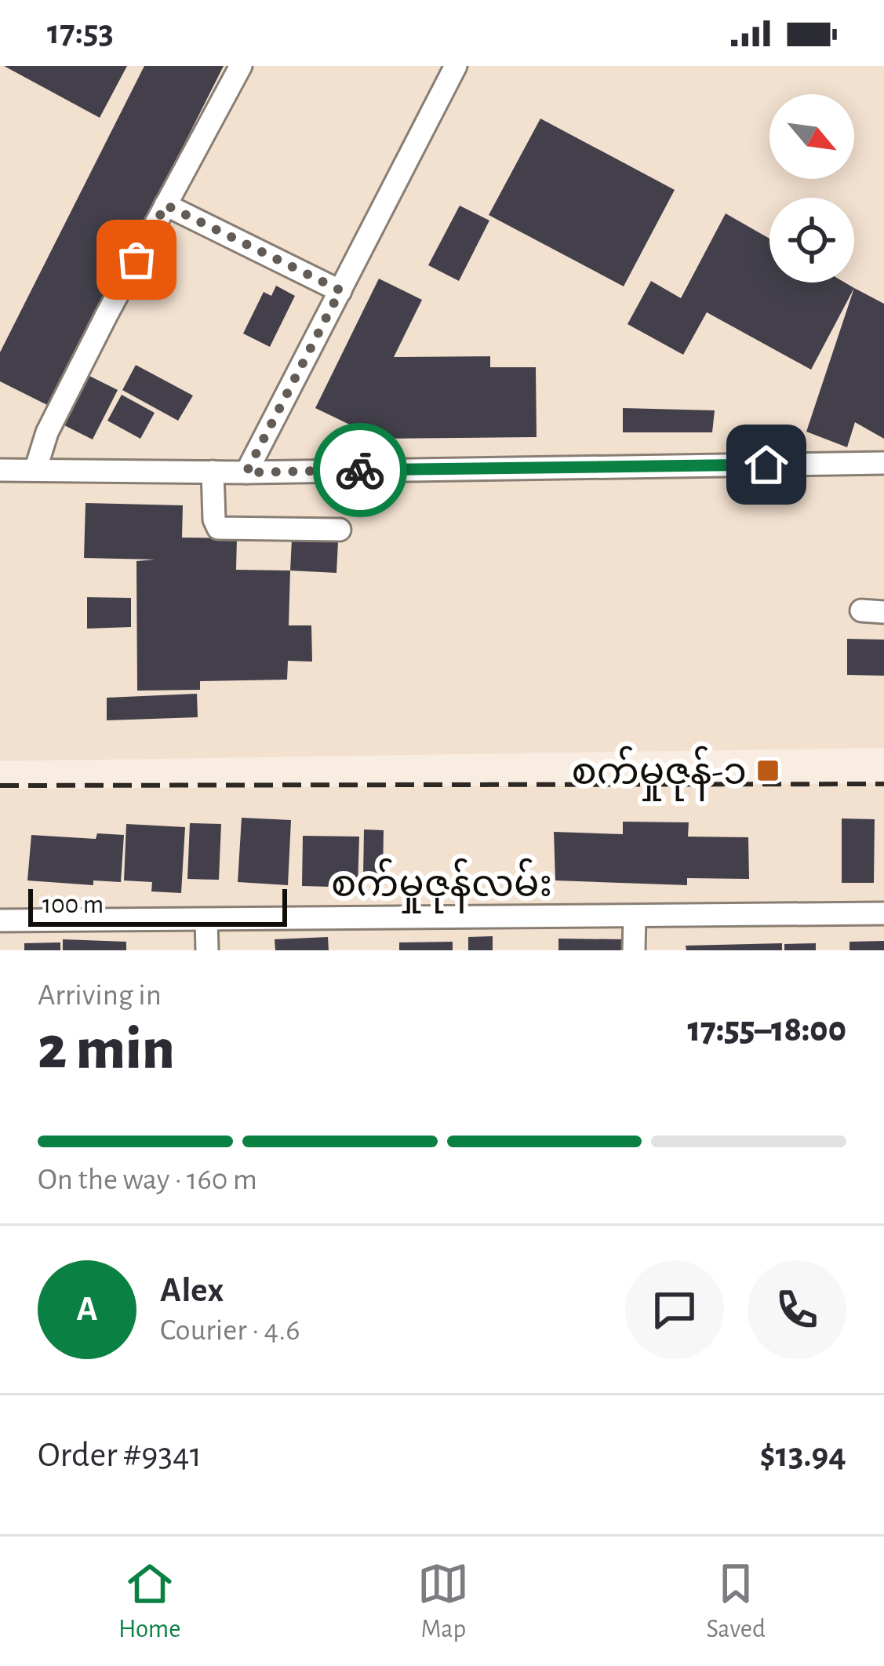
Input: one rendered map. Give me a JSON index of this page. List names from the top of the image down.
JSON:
{
  "streets": {
    "street": ["စက်မှုဇုန်လမ်း"]
  },
  "places": {
    "transit": ["စက်မှုဇုန်-၁"]
  },
  "scale_bar": "100 m",
  "north": "bottom right",
  "page": {
    "status": "17:53",
    "scale": "100 m",
    "heading": ["2 min", "Arriving in", "17:55–18:00"],
    "panel": [
      "Alex",
      "Courier · 4.6",
      "Order #9341",
      "$13.94"
    ],
    "bar": "On the way · 160 m",
    "round": "A",
    "tabs": ["Home", "Map", "Saved"]
  }
}
